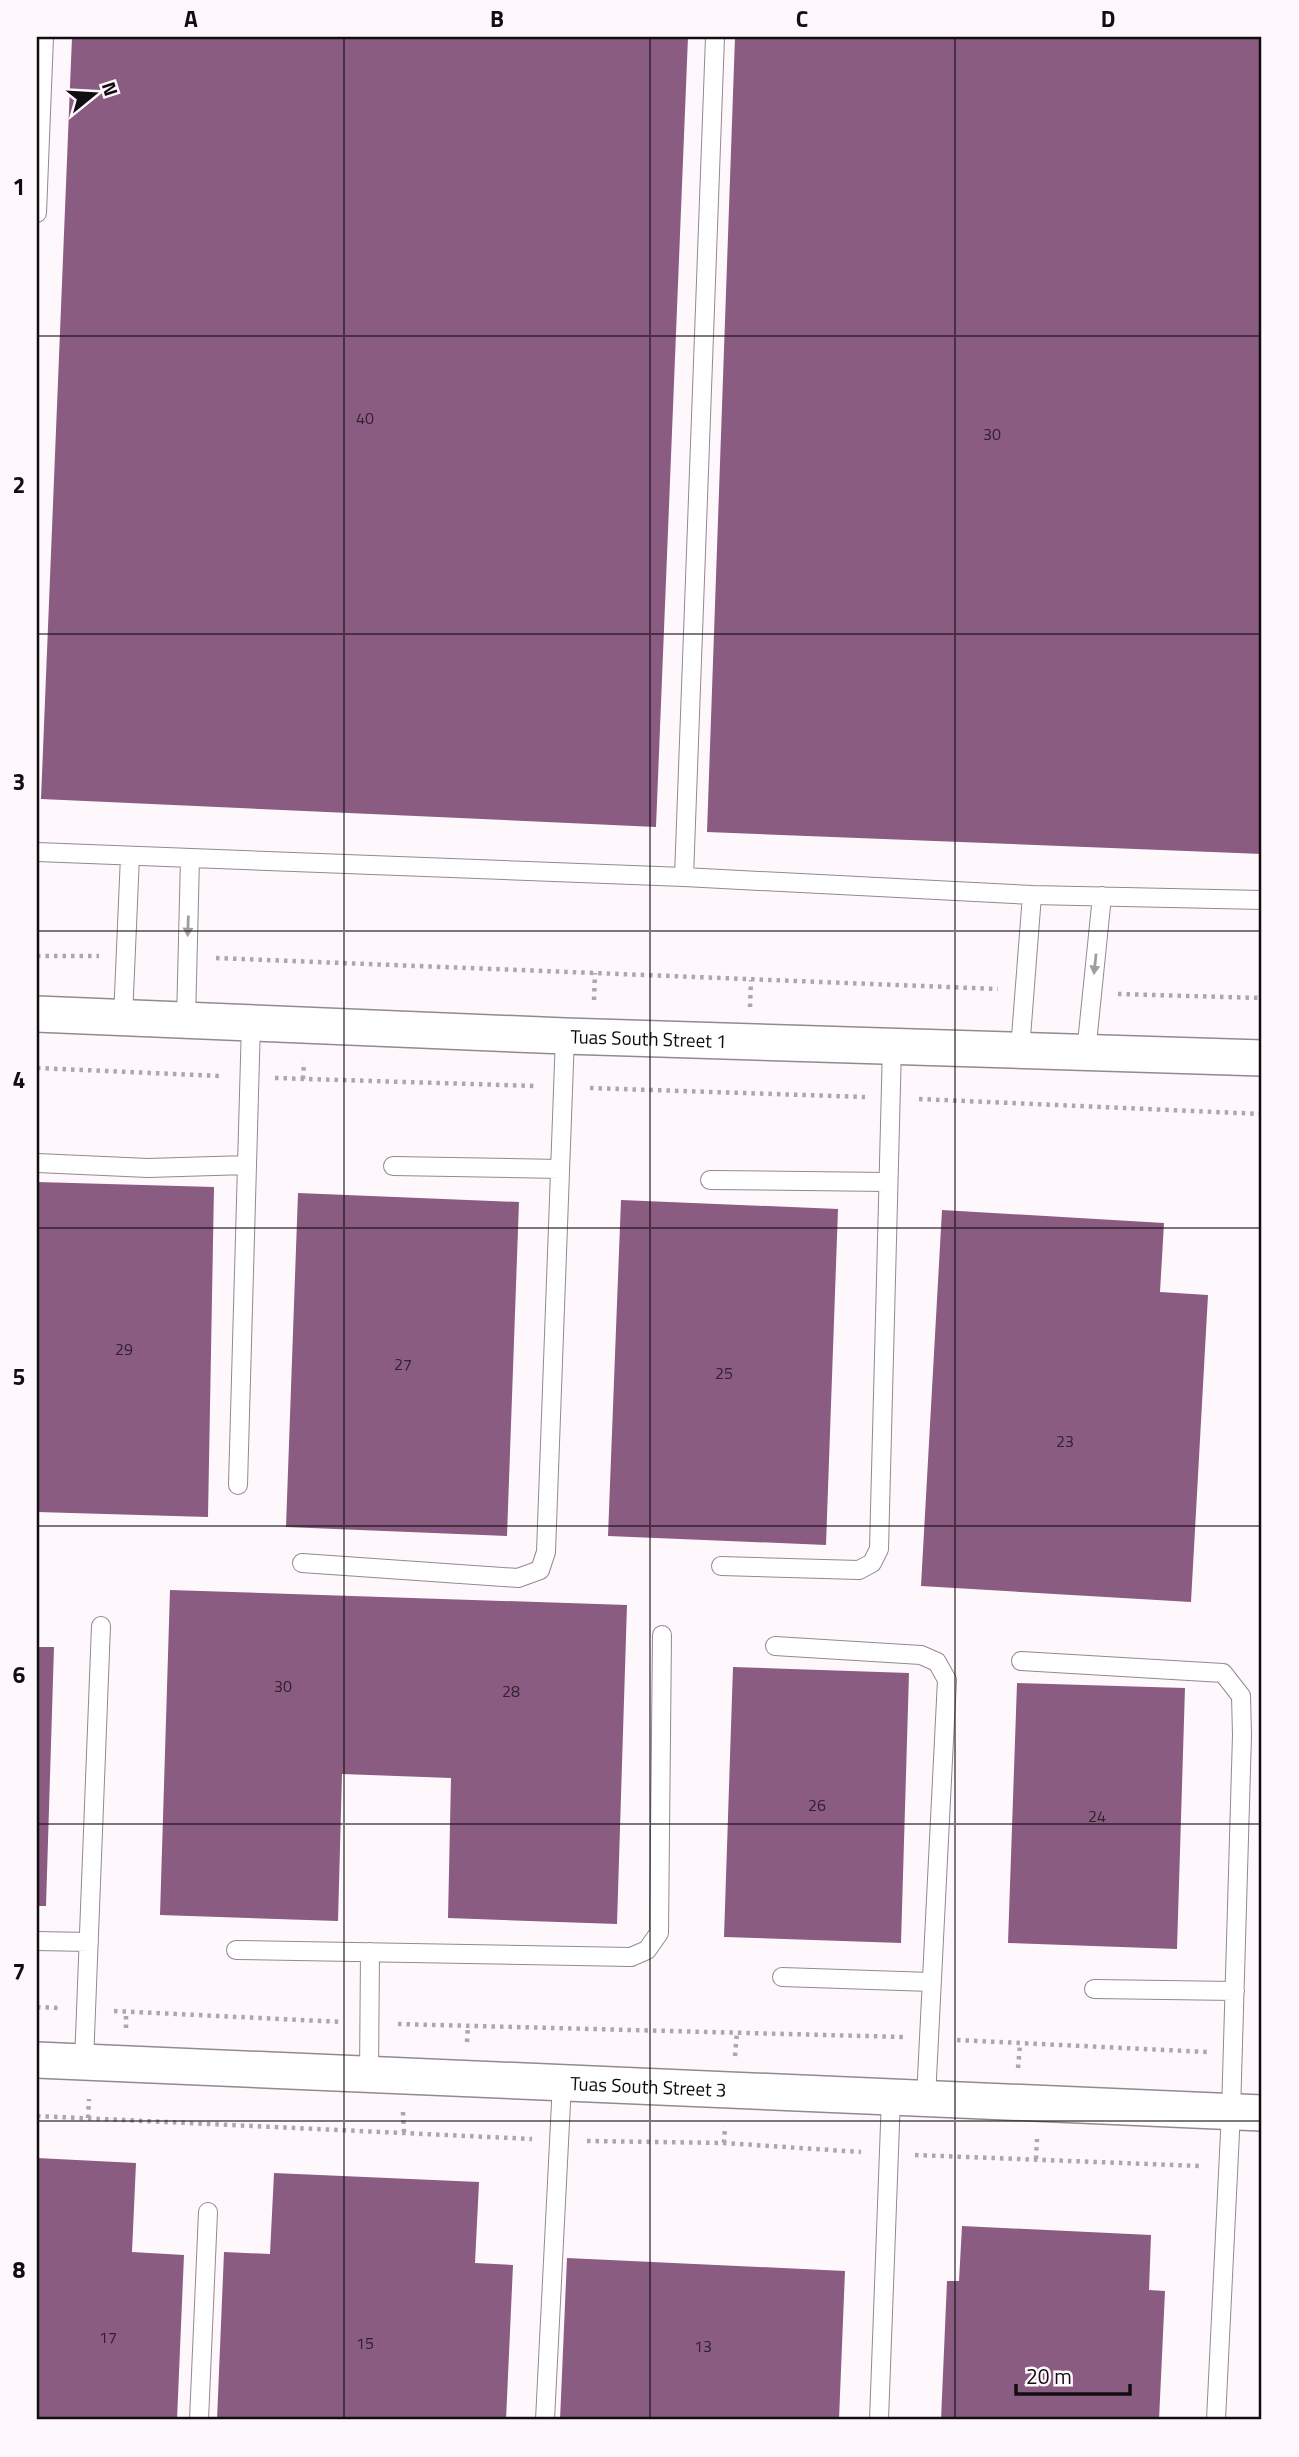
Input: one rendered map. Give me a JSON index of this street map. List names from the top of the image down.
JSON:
{
  "streets": {
    "street": ["Tuas South Street 1", "Tuas South Street 3"]
  },
  "house_numbers": [
    "40",
    "30",
    "29",
    "27",
    "25",
    "23",
    "30",
    "28",
    "26",
    "24",
    "17",
    "15",
    "13"
  ],
  "scale_bar": "20 m",
  "north": "right",
  "grid": {
    "columns": [
      "A",
      "B",
      "C",
      "D"
    ],
    "rows": [
      "1",
      "2",
      "3",
      "4",
      "5",
      "6",
      "7",
      "8"
    ]
  }
}
